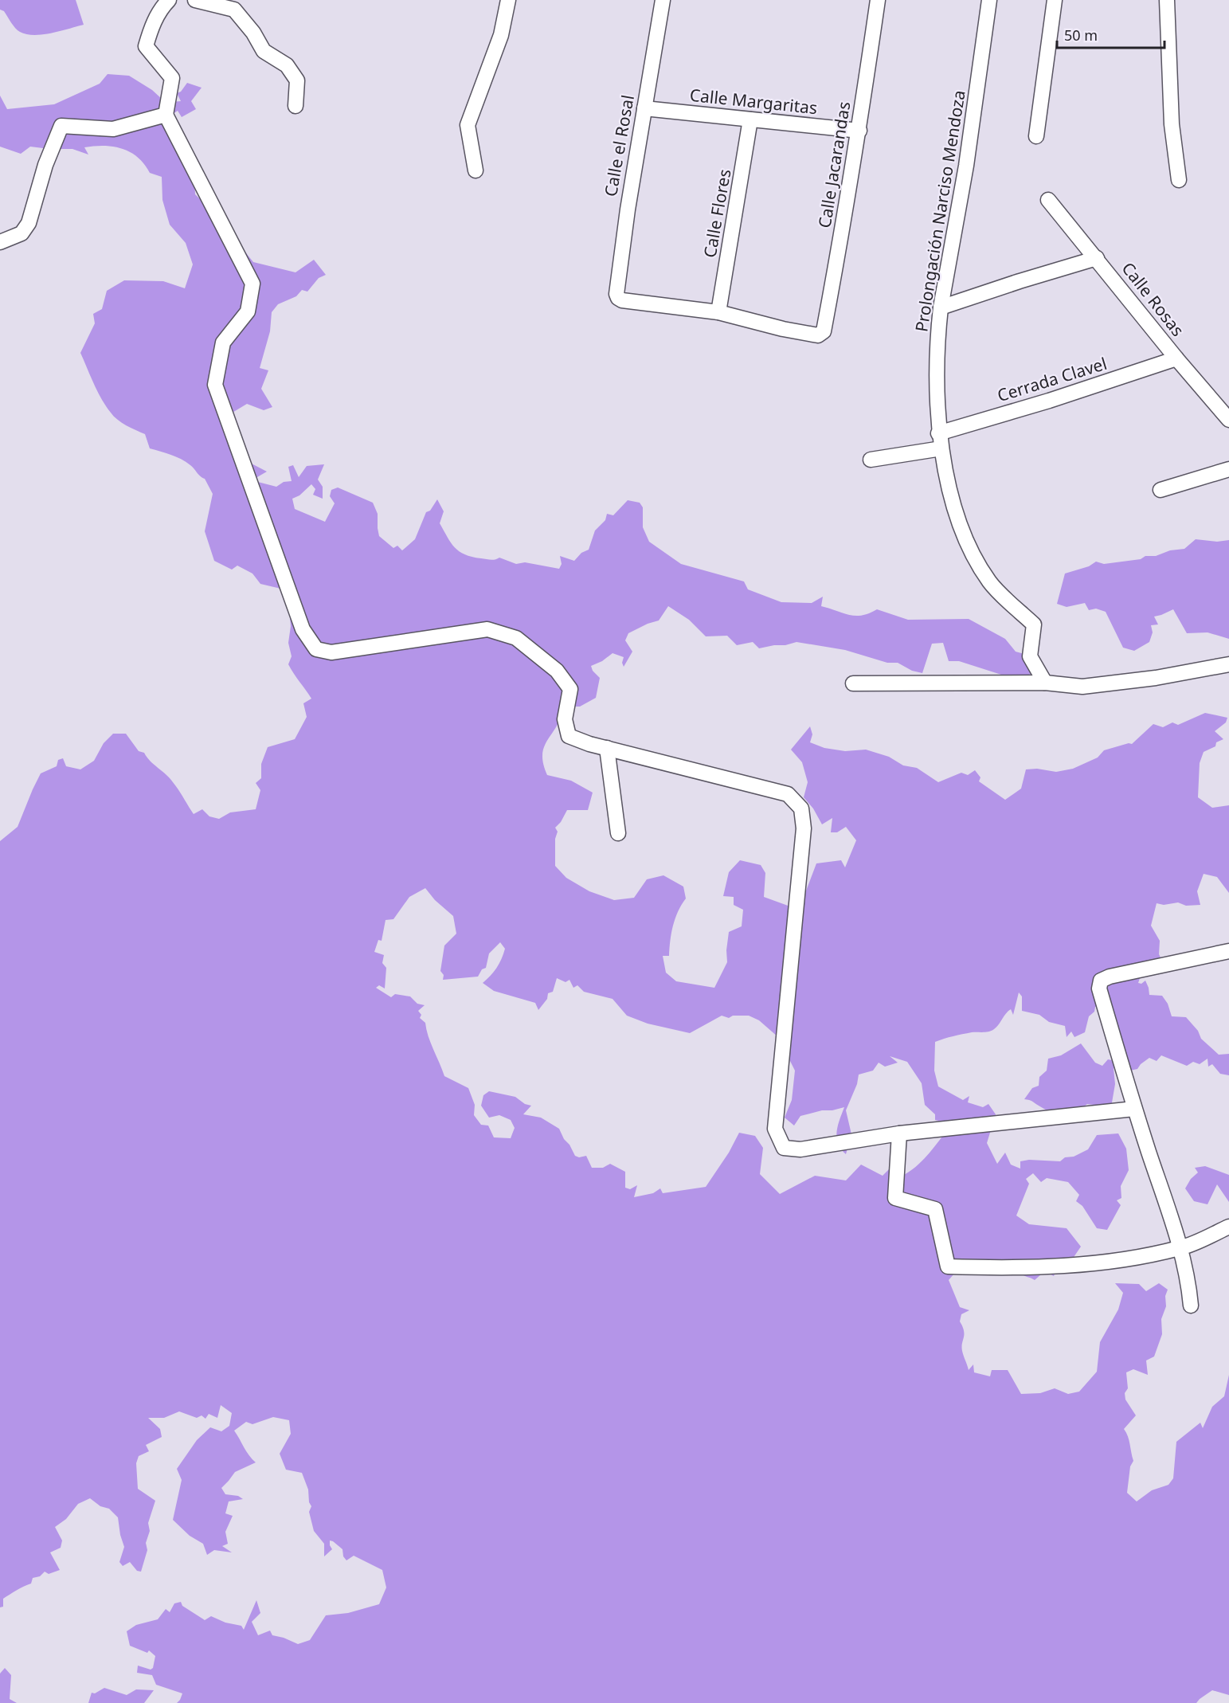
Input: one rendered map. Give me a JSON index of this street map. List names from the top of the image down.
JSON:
{
  "streets": {
    "street": [
      "Calle Margaritas",
      "Calle el Rosal",
      "Calle Jacarandas",
      "Prolongación Narciso Mendoza",
      "Calle Flores",
      "Calle Rosas",
      "Cerrada Clavel"
    ]
  },
  "crossings": [
    ["Calle Margaritas", "Calle el Rosal"],
    ["Calle Margaritas", "Calle Jacarandas"],
    ["Calle Margaritas", "Calle Flores"],
    ["Calle el Rosal", "Calle Jacarandas"],
    ["Calle el Rosal", "Calle Flores"],
    ["Calle Jacarandas", "Calle Flores"],
    ["Prolongación Narciso Mendoza", "Cerrada Clavel"],
    ["Calle Rosas", "Cerrada Clavel"]
  ],
  "scale_bar": "50 m"
}
